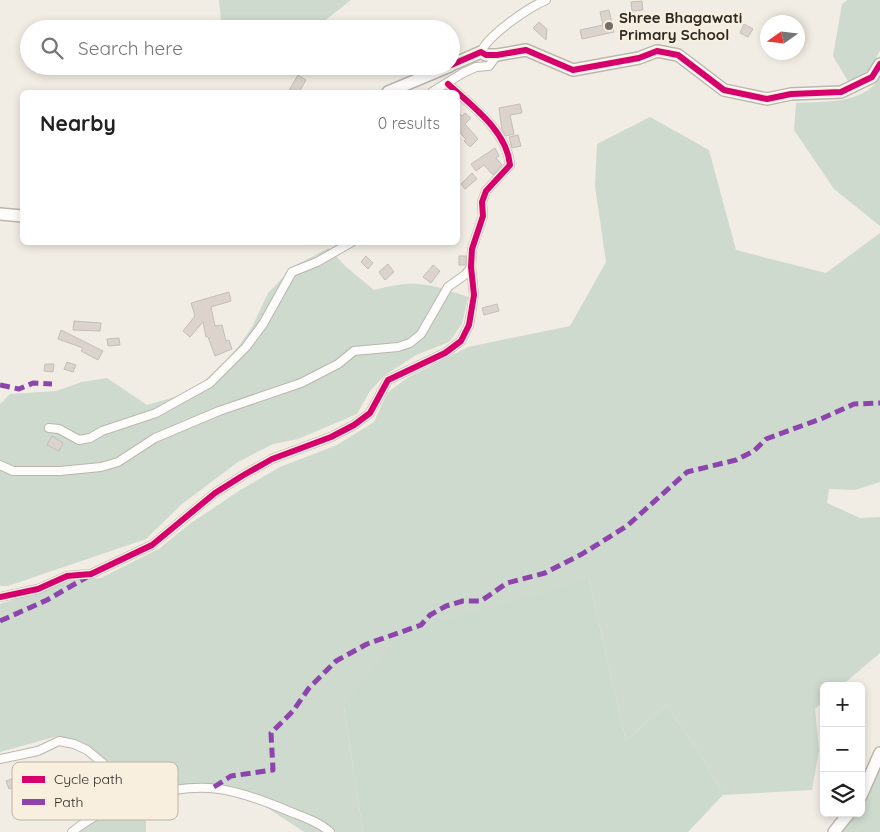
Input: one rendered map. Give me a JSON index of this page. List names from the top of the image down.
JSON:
{
  "places": ["Shree Bhagawati Primary School"],
  "legend": ["Cycle path", "Path"],
  "north": "left",
  "page": {
    "search": "Search here",
    "heading": ["Nearby", "0 results"],
    "map_buttons": ["+", "−"]
  }
}
